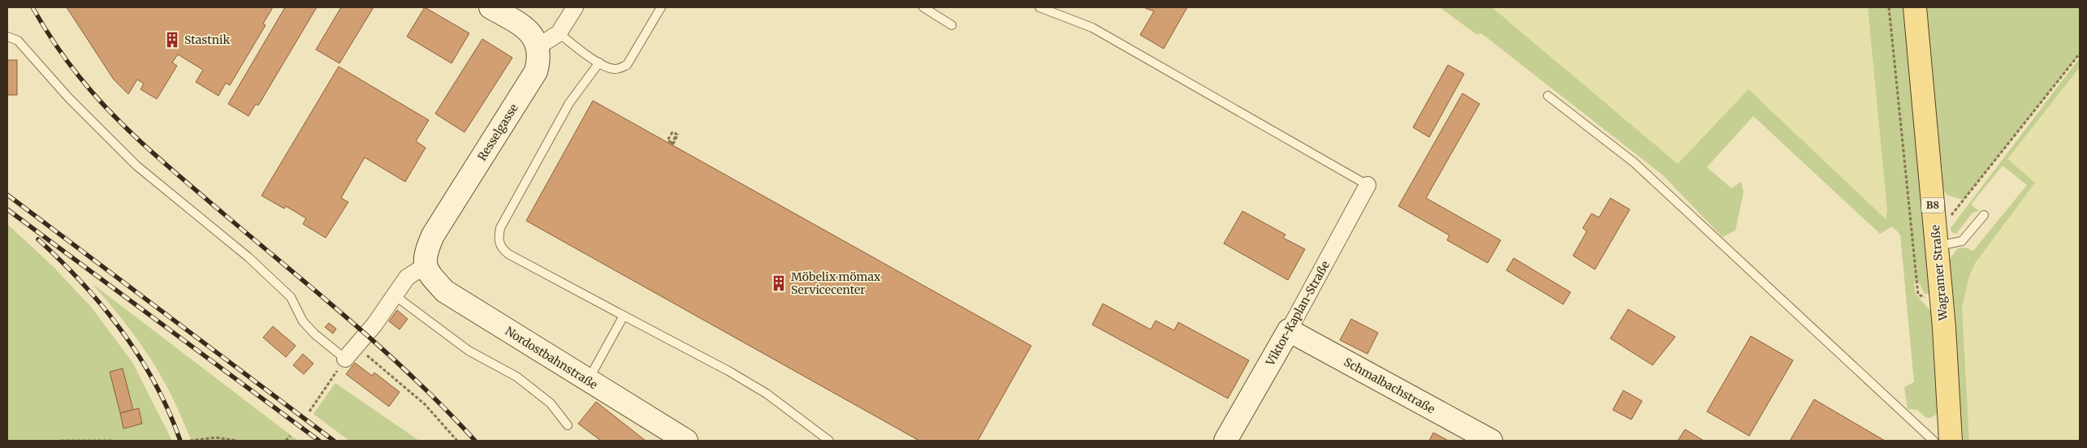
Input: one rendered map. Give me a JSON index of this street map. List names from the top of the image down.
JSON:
{
  "streets": {
    "main road": ["B8", "Wagramer Straße"],
    "street": [
      "Resselgasse",
      "Viktor-Kaplan-Straße",
      "Nordostbahnstraße",
      "Schmalbachstraße"
    ]
  },
  "crossings": [
    ["Resselgasse", "Nordostbahnstraße"],
    ["Viktor-Kaplan-Straße", "Schmalbachstraße"]
  ],
  "places": {
    "building": ["Stastnik", "Möbelix mömax Servicecenter"]
  }
}
